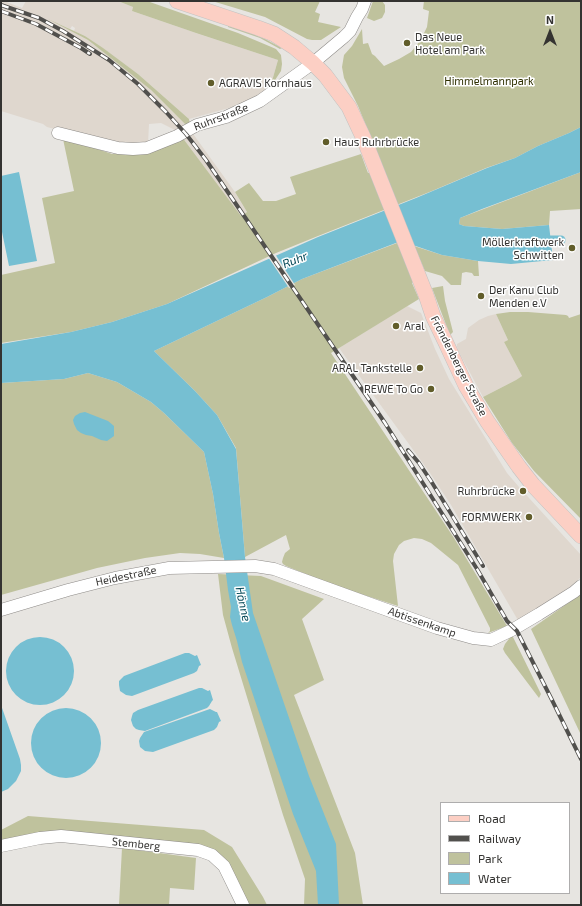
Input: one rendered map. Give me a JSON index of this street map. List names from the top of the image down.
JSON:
{
  "streets": {
    "main road": ["Fröndenberger Straße"],
    "street": [
      "Ruhrstraße",
      "Heidestraße",
      "Abtissenkamp",
      "Stemberg"
    ]
  },
  "crossings": [
    ["Ruhrstraße", "Fröndenberger Straße"],
    ["Heidestraße", "Abtissenkamp"]
  ],
  "water": ["Ruhr", "Hönne"],
  "parks": ["Himmelmannpark"],
  "places": [
    "Das Neue Hotel am Park",
    "AGRAVIS Kornhaus",
    "Haus Ruhrbrücke",
    "Möllerkraftwerk Schwitten",
    "Der Kanu Club Menden e.V",
    "Aral",
    "ARAL Tankstelle",
    "REWE To Go",
    "Ruhrbrücke",
    "FORMWERK"
  ],
  "legend": [
    "Road",
    "Railway",
    "Park",
    "Water"
  ],
  "north": "top"
}
